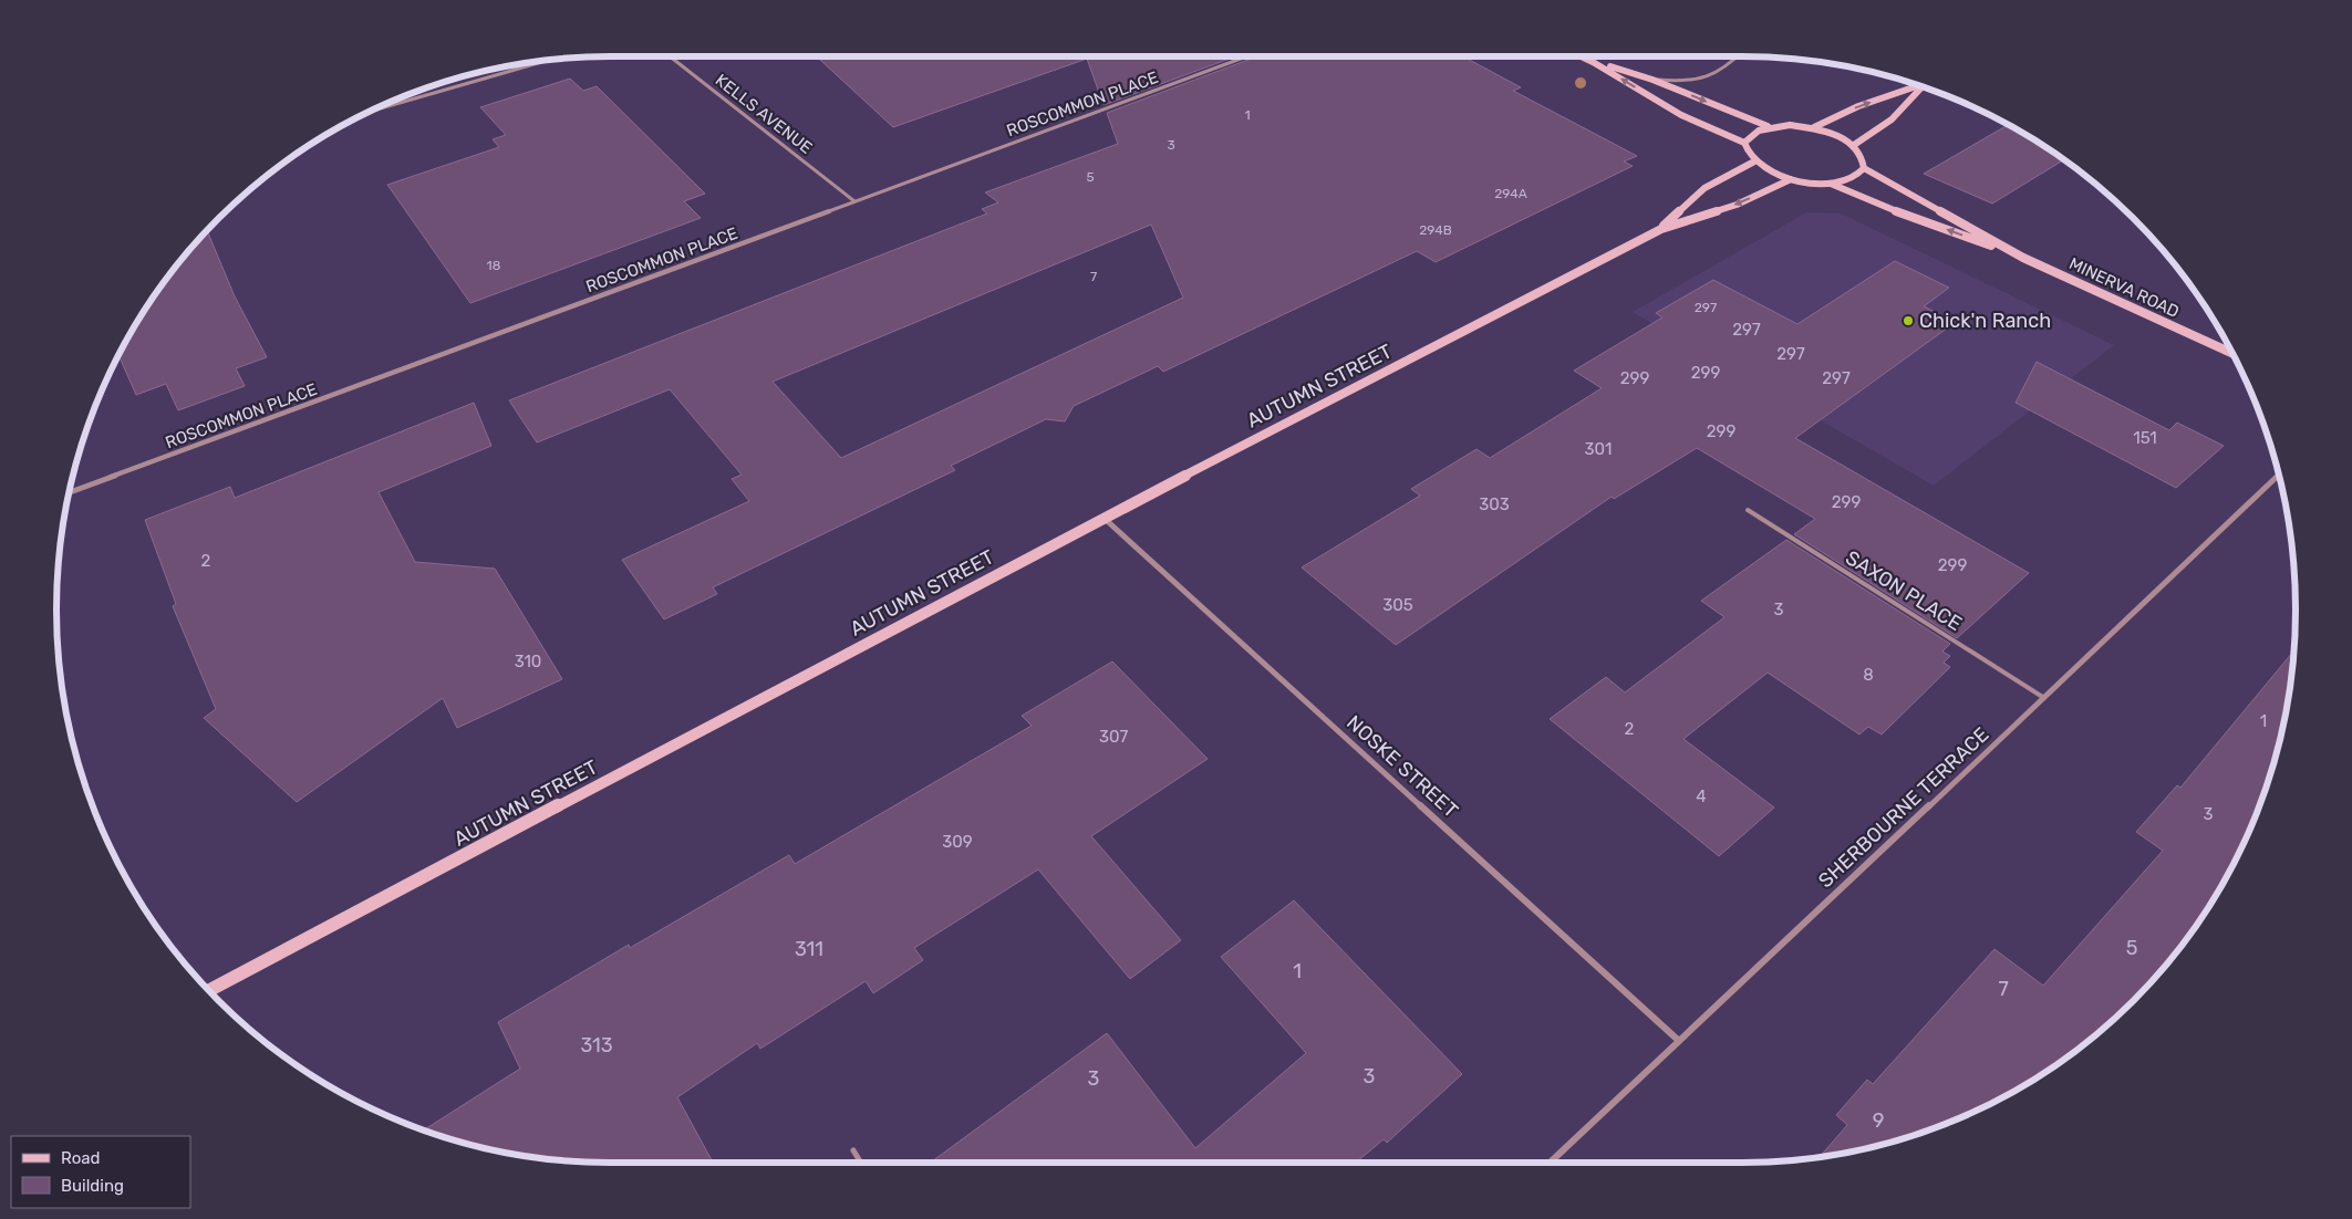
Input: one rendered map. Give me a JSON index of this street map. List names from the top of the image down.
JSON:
{
  "streets": {
    "street": [
      "ROSCOMMON PLACE",
      "KELLS AVENUE",
      "MINERVA ROAD",
      "AUTUMN STREET",
      "NOSKE STREET",
      "SHERBOURNE TERRACE"
    ],
    "lane": ["SAXON PLACE"]
  },
  "crossings": [
    ["ROSCOMMON PLACE", "KELLS AVENUE"],
    ["AUTUMN STREET", "NOSKE STREET"],
    ["SAXON PLACE", "SHERBOURNE TERRACE"],
    ["NOSKE STREET", "SHERBOURNE TERRACE"]
  ],
  "places": ["Chick'n Ranch"],
  "house_numbers": [
    "1",
    "3",
    "5",
    "294A",
    "294B",
    "18",
    "7",
    "297",
    "297",
    "297",
    "299",
    "299",
    "297",
    "299",
    "151",
    "301",
    "299",
    "303",
    "2",
    "299",
    "305",
    "3",
    "310",
    "8",
    "1",
    "2",
    "307",
    "4",
    "3",
    "309",
    "5",
    "311",
    "1",
    "7",
    "313",
    "3",
    "3",
    "9"
  ],
  "legend": ["Road", "Building"]
}
